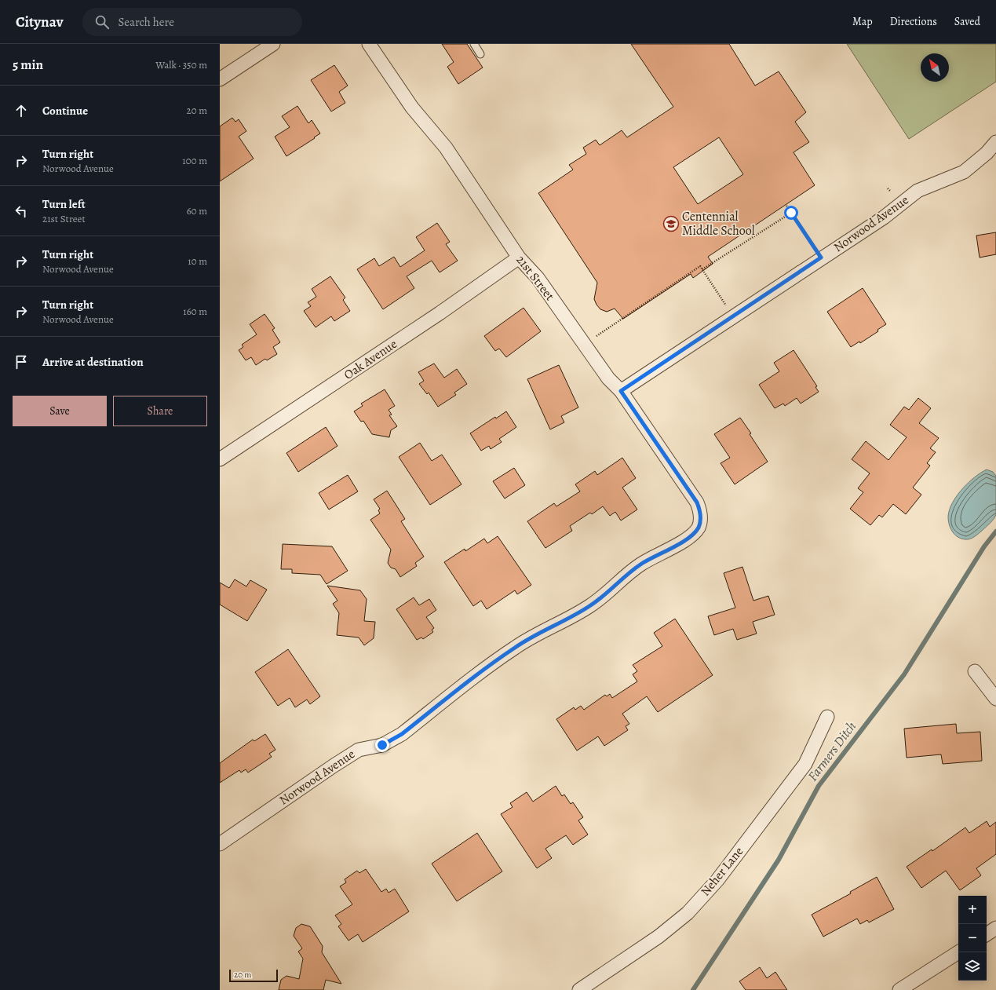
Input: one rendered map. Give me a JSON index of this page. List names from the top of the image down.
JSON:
{
  "streets": {
    "street": [
      "Norwood Avenue",
      "21st Street",
      "Oak Avenue",
      "Neher Lane"
    ]
  },
  "crossings": [
    ["Norwood Avenue", "21st Street"],
    ["21st Street", "Oak Avenue"]
  ],
  "water": ["Farmers Ditch"],
  "places": {
    "school or university": ["Centennial Middle School"]
  },
  "scale_bar": "20 m",
  "north": "top left",
  "page": {
    "header": "Citynav",
    "search": "Search here",
    "nav": ["Map", "Directions", "Saved"],
    "heading": ["5 min", "Walk · 350 m"],
    "list": [
      ["Continue", "20 m"],
      ["Turn right", "Norwood Avenue", "100 m"],
      ["Turn left", "21st Street", "60 m"],
      ["Turn right", "Norwood Avenue", "10 m"],
      ["Turn right", "Norwood Avenue", "160 m"],
      "Arrive at destination"
    ],
    "buttons": ["Save", "Share"],
    "map_buttons": ["+", "−"],
    "scale": "20 m"
  }
}
